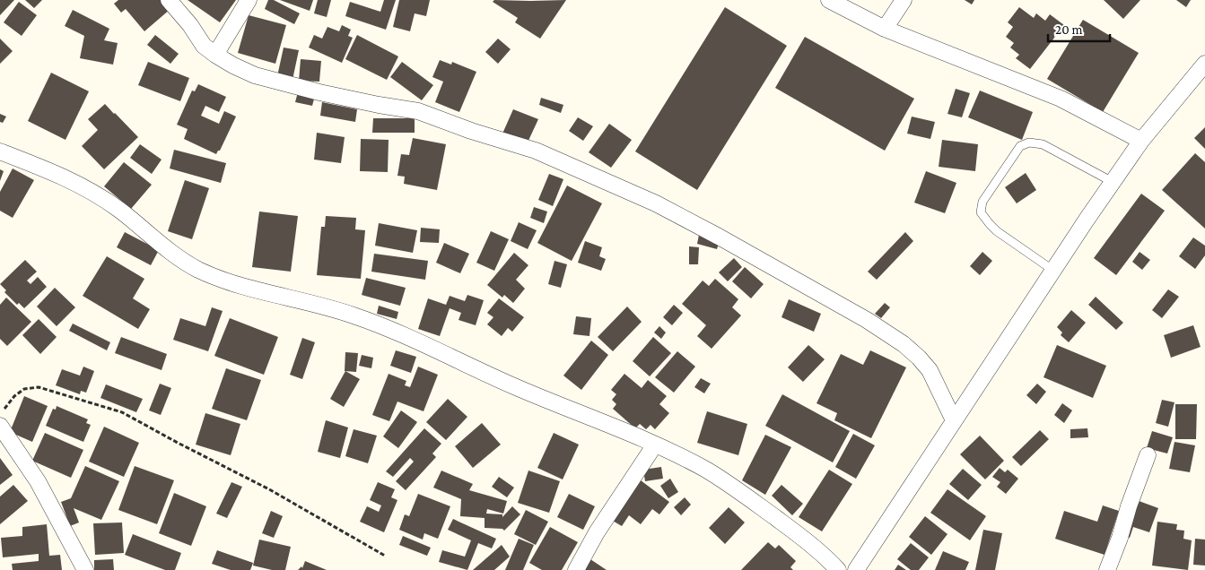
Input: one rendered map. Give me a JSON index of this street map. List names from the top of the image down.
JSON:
{
  "scale_bar": "20 m"
}
